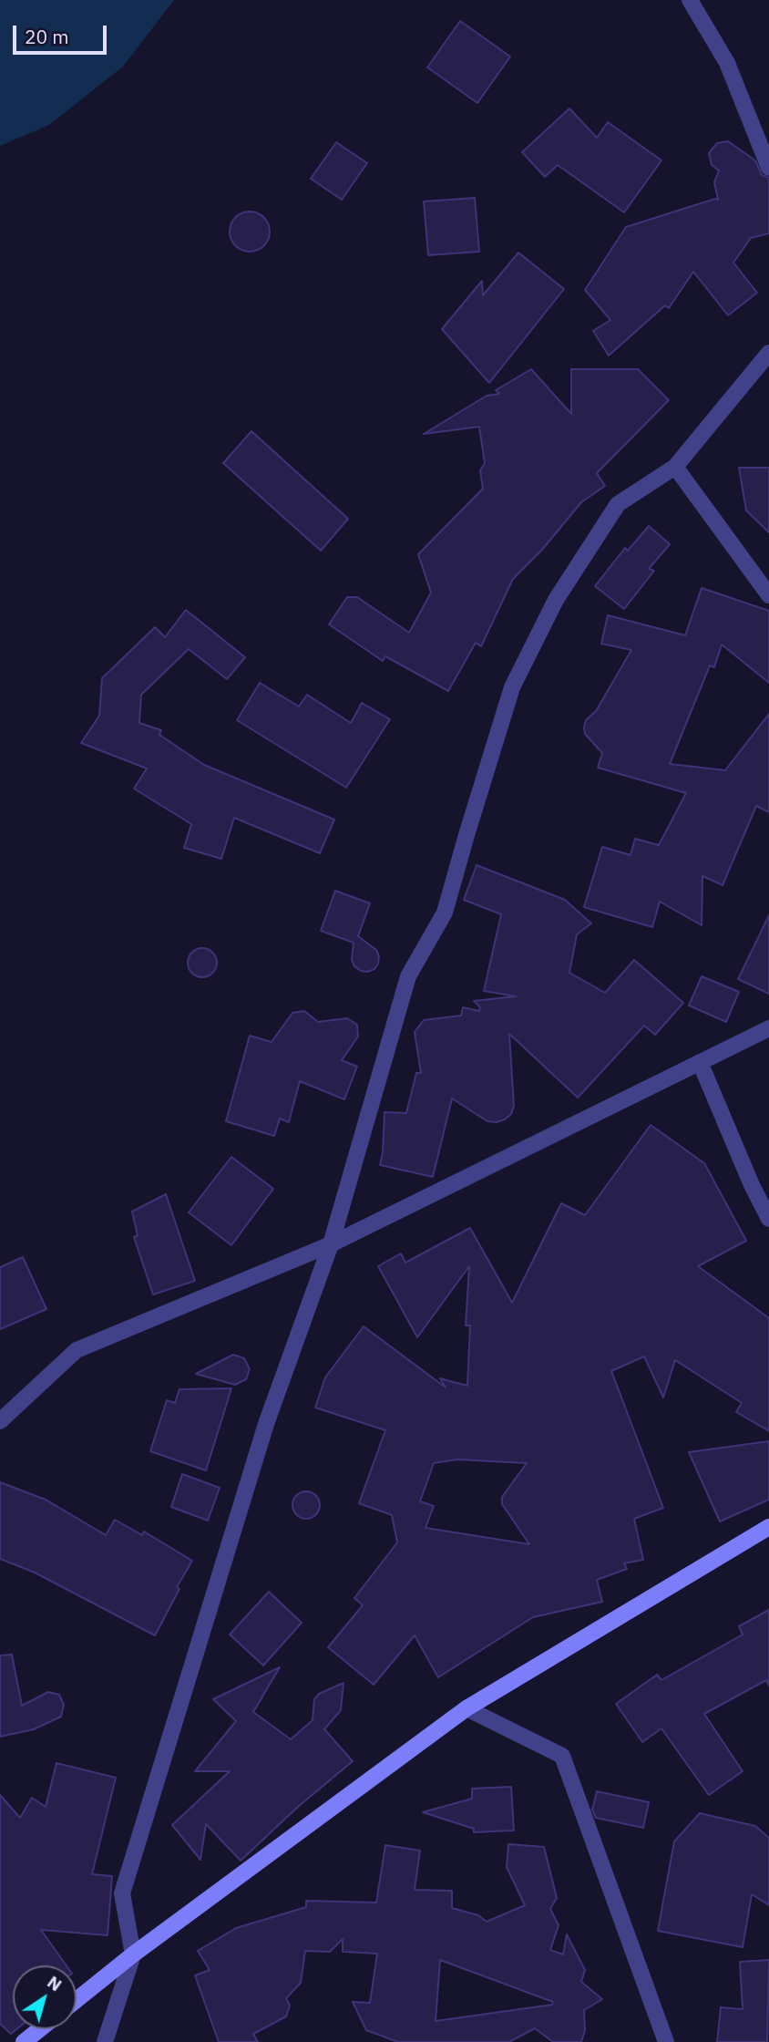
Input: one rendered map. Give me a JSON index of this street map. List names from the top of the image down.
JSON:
{
  "scale_bar": "20 m",
  "north": "top right"
}
